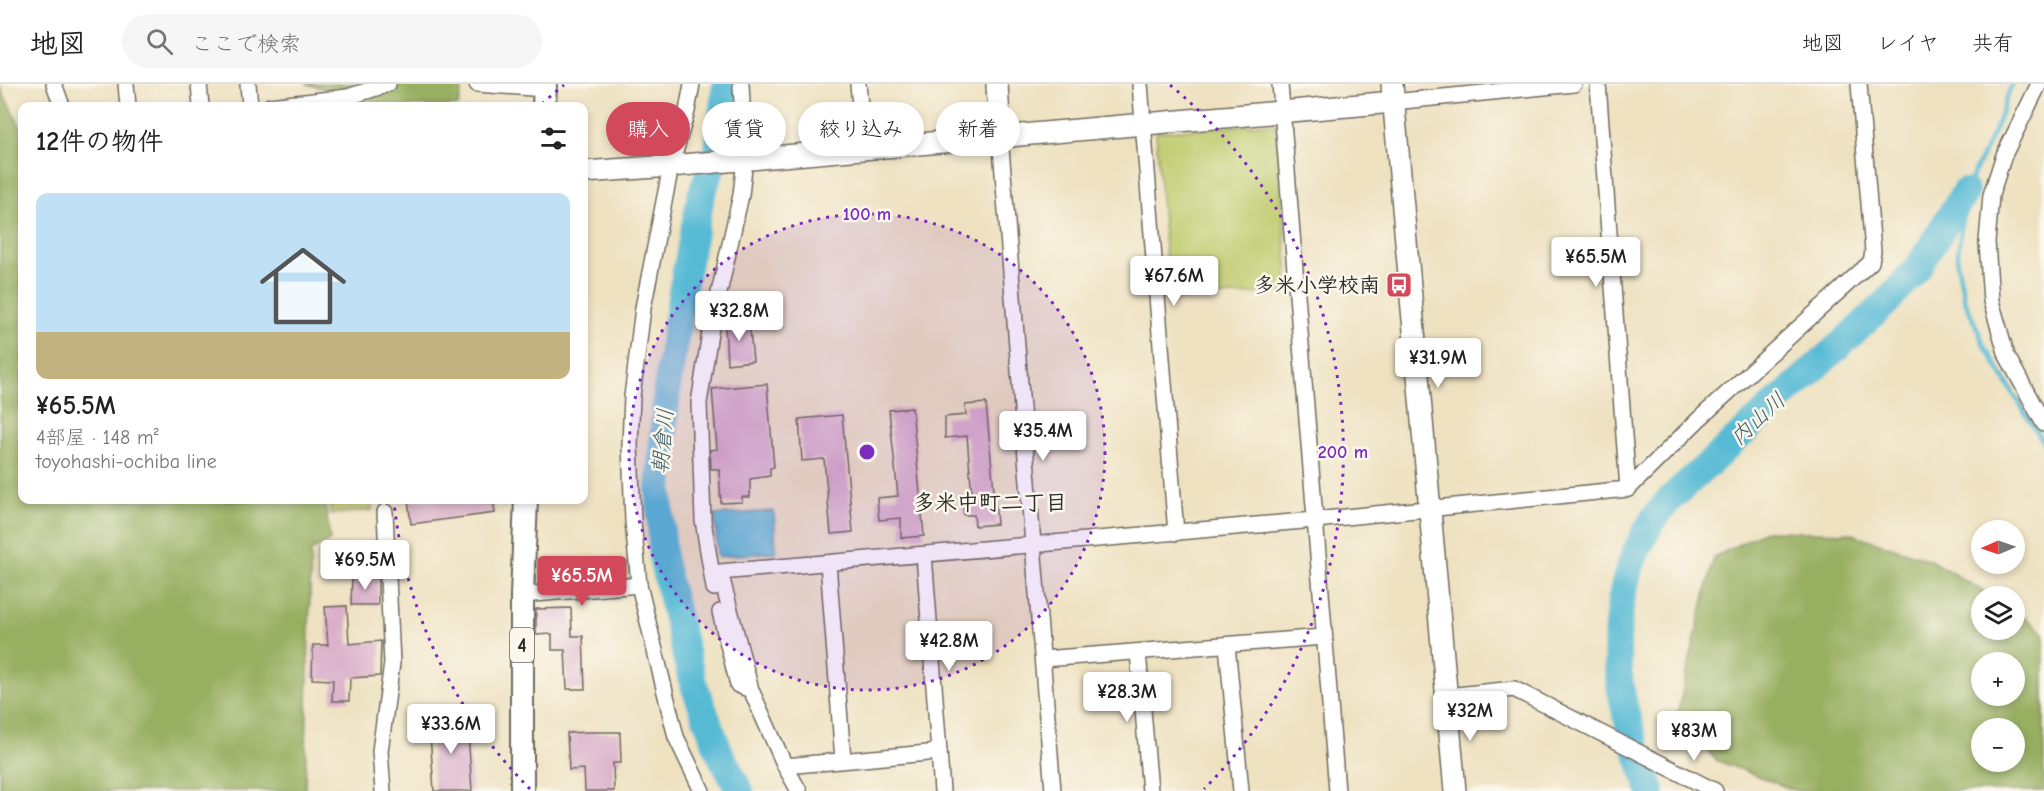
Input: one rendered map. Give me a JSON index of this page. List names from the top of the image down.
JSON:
{
  "streets": {
    "main road": ["4"]
  },
  "districts": ["多米中町二丁目"],
  "water": ["内山川", "朝倉川"],
  "places": {
    "bus stop": ["多米小学校南"]
  },
  "north": "left",
  "page": {
    "header": "地図",
    "search": "ここで検索",
    "nav": ["地図", "レイヤ", "共有"],
    "chip": [
      "購入",
      "賃貸",
      "絞り込み",
      "新着"
    ],
    "heading": "12件の物件",
    "list": [
      {
        "name": "¥65.5M",
        "note": "4部屋 · 148 m² · toyohashi-ochiba line"
      }
    ],
    "price": [
      "¥65.5M",
      "¥67.6M",
      "¥32.8M",
      "¥31.9M",
      "¥35.4M",
      "¥69.5M",
      "¥65.5M",
      "¥42.8M",
      "¥28.3M",
      "¥32M",
      "¥33.6M",
      "¥83M"
    ],
    "map_buttons": ["+", "−"]
  },
  "rings": ["100 m", "200 m"]
}
